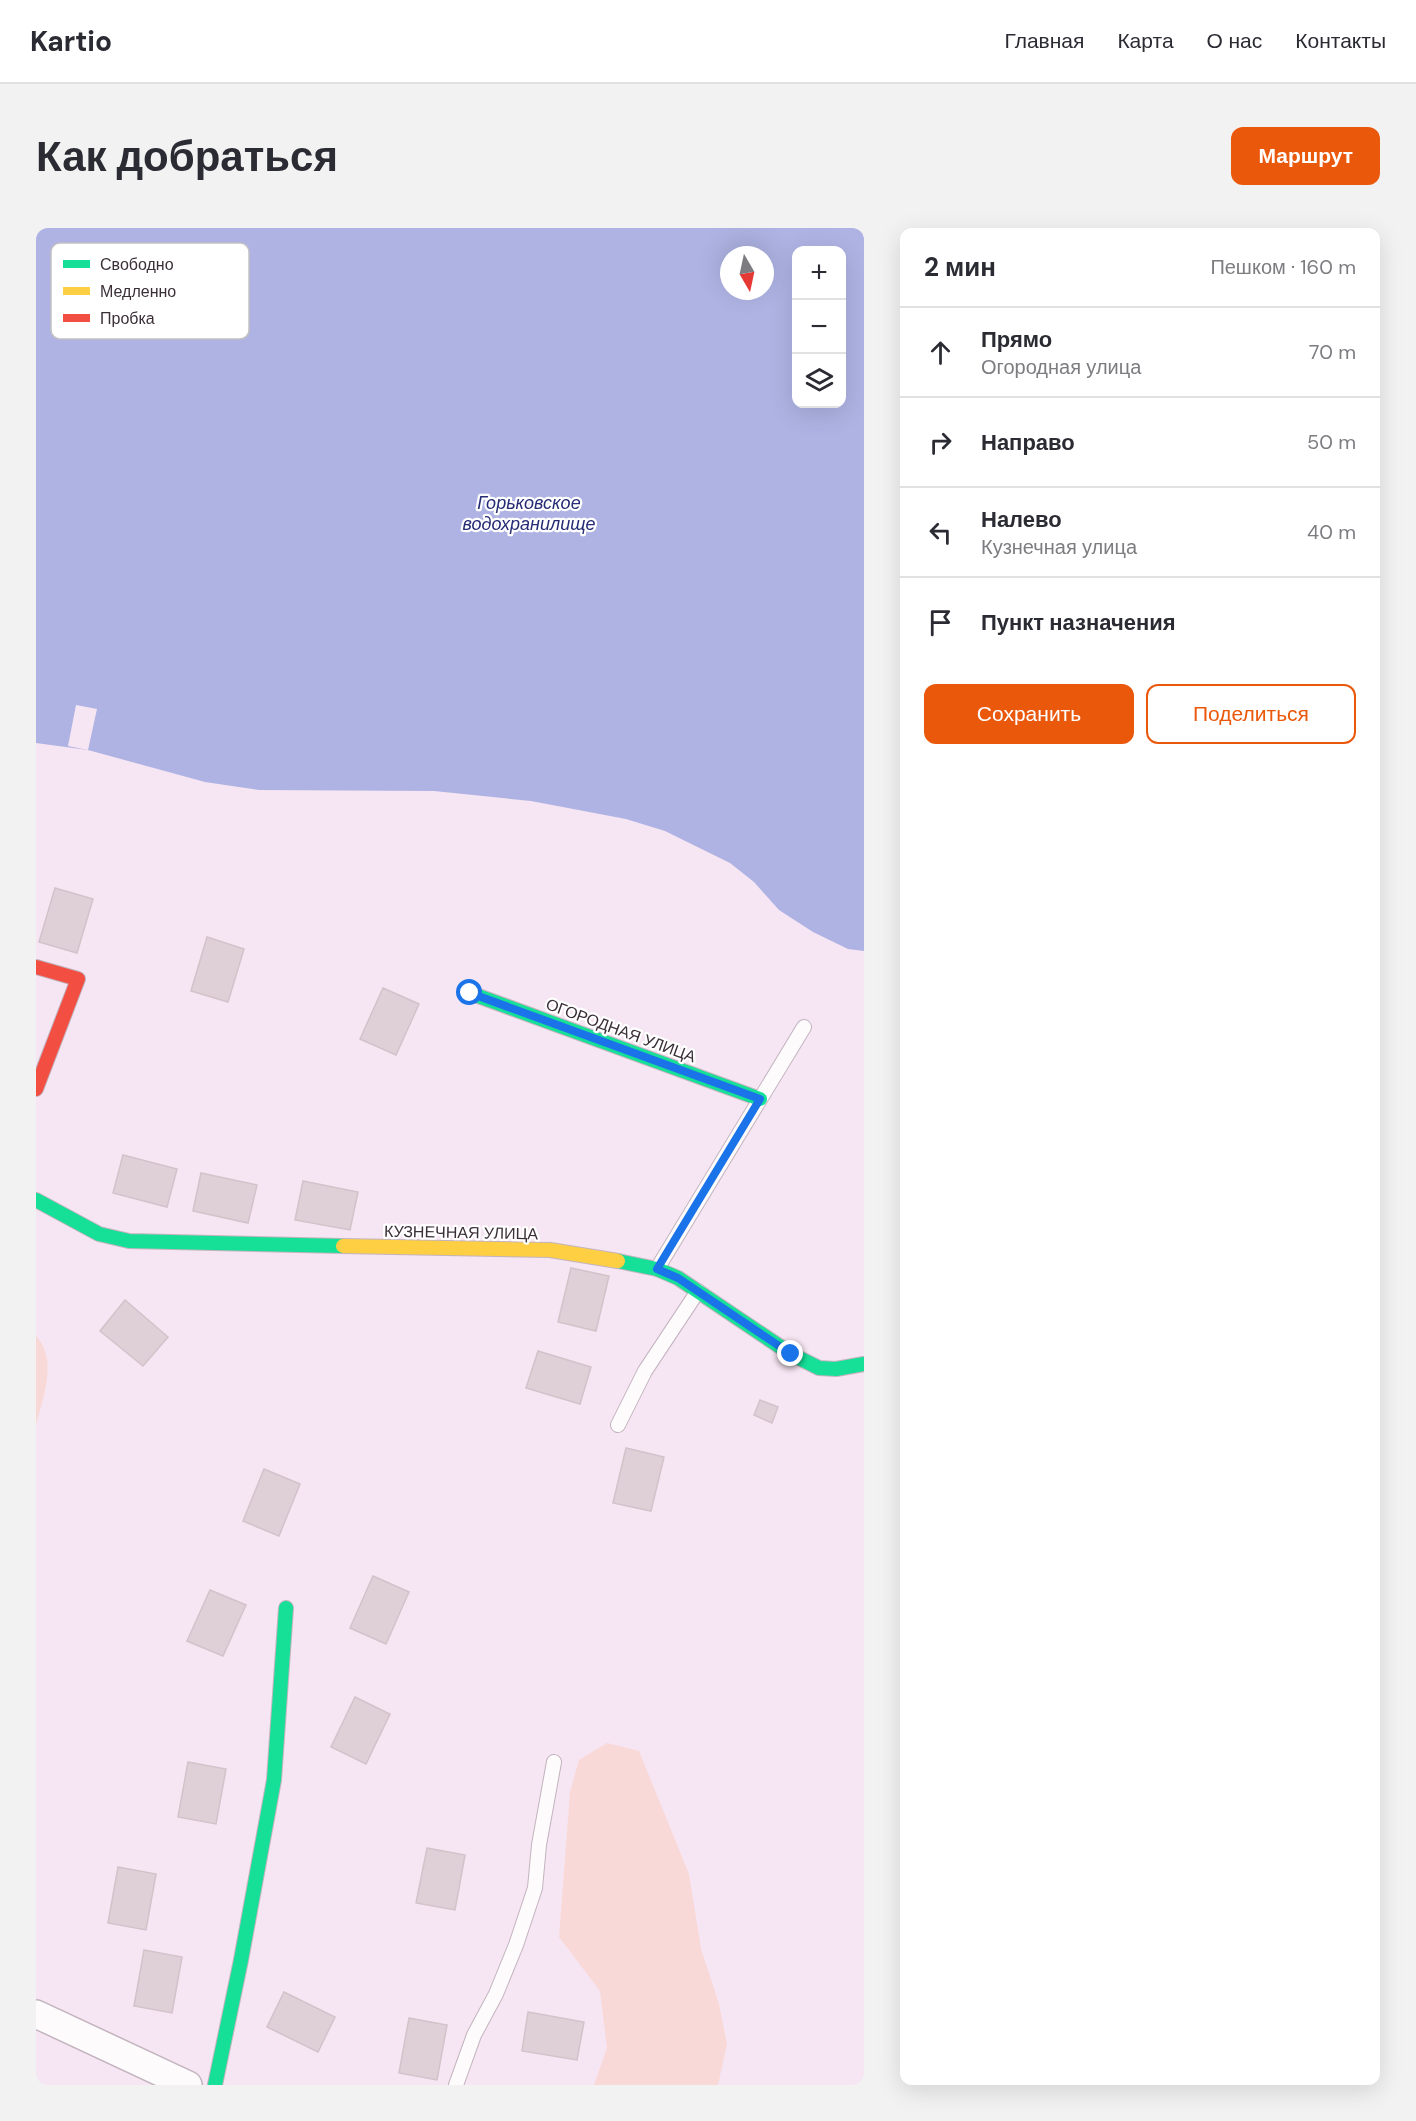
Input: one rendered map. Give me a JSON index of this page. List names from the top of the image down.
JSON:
{
  "streets": {
    "street": ["ОГОРОДНАЯ УЛИЦА", "КУЗНЕЧНАЯ УЛИЦА"]
  },
  "water": ["Горьковское водохранилище"],
  "legend": ["Свободно", "Медленно", "Пробка"],
  "north": "bottom",
  "page": {
    "header": "Kartio",
    "nav": [
      "Главная",
      "Карта",
      "О нас",
      "Контакты"
    ],
    "buttons": [
      "Маршрут",
      ["Сохранить", "Поделиться"]
    ],
    "title": "Как добраться",
    "heading": ["2 мин", "Пешком · 160 m"],
    "map_buttons": ["+", "−"],
    "list": [
      ["Прямо", "Огородная улица", "70 m"],
      ["Направо", "50 m"],
      ["Налево", "Кузнечная улица", "40 m"],
      "Пункт назначения"
    ]
  }
}
